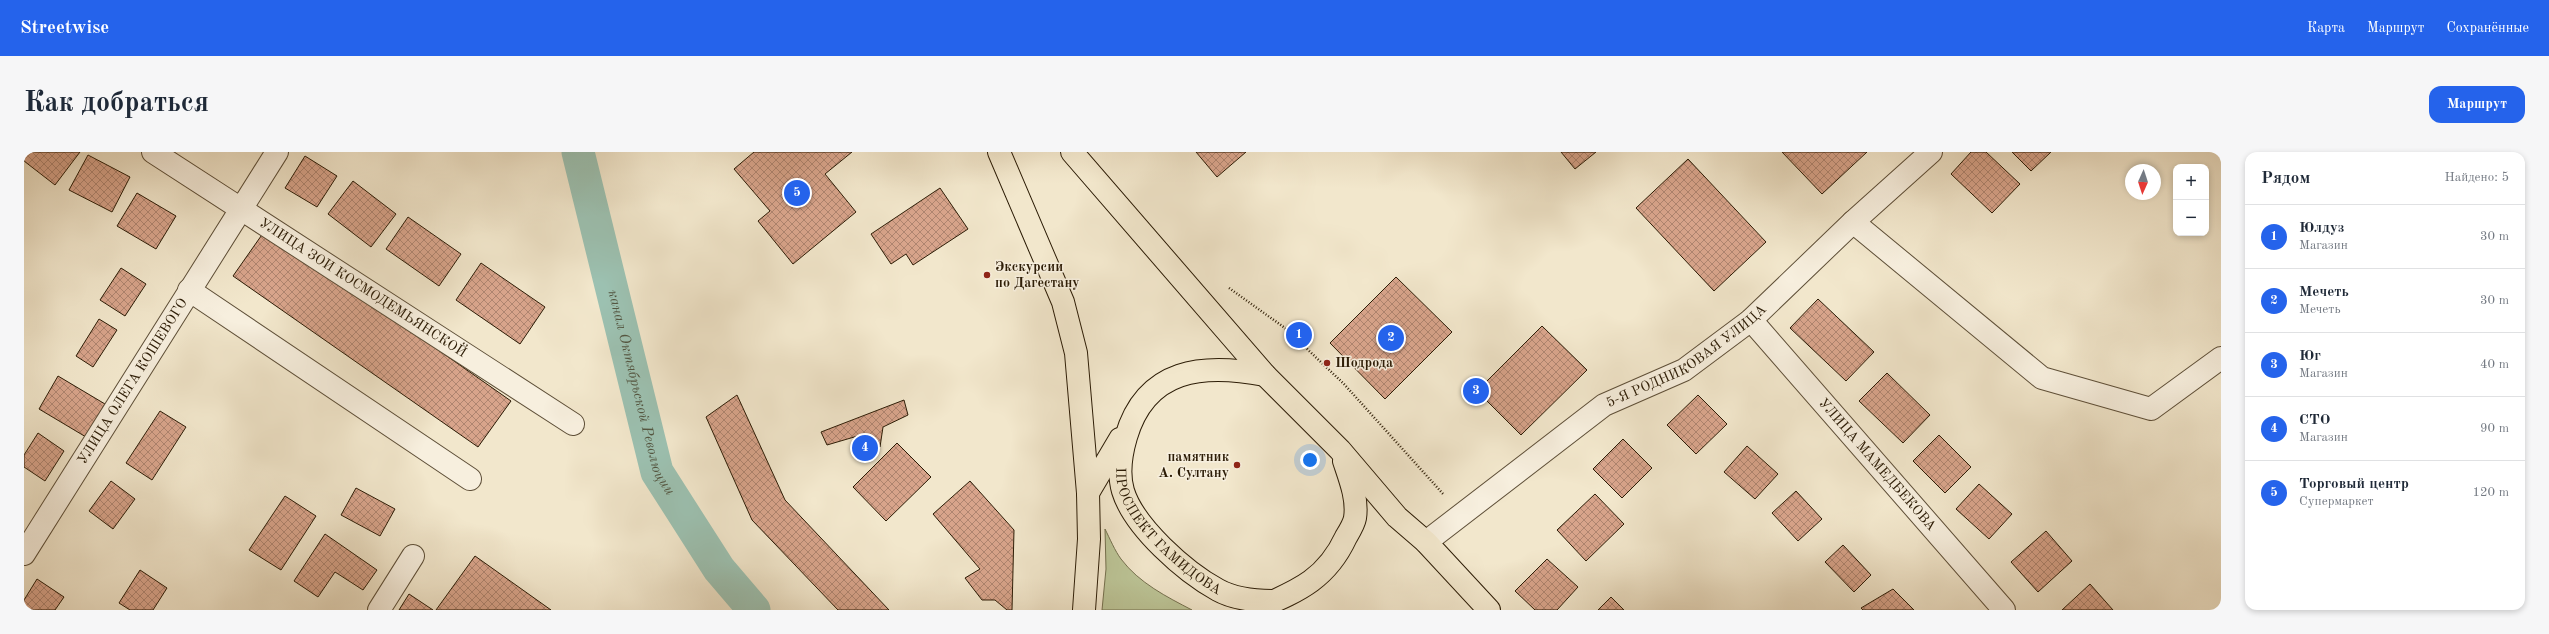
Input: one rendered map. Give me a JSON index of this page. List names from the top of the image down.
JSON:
{
  "streets": {
    "main road": ["ПРОСПЕКТ ГАМИДОВА"],
    "street": [
      "УЛИЦА ЗОИ КОСМОДЕМЬЯНСКОЙ",
      "5-Я РОДНИКОВАЯ УЛИЦА",
      "УЛИЦА ОЛЕГА КОШЕВОГО",
      "УЛИЦА МАМЕДБЕКОВА"
    ]
  },
  "crossings": [
    ["УЛИЦА ЗОИ КОСМОДЕМЬЯНСКОЙ", "УЛИЦА ОЛЕГА КОШЕВОГО"],
    ["5-Я РОДНИКОВАЯ УЛИЦА", "УЛИЦА МАМЕДБЕКОВА"]
  ],
  "water": ["канал Октябрьской Революции"],
  "places": ["Экскурсии по Дагестану", "Шодрода", "памятник А. Султану"],
  "north": "bottom",
  "page": {
    "header": "Streetwise",
    "nav": ["Карта", "Маршрут", "Сохранённые"],
    "buttons": "Маршрут",
    "title": "Как добраться",
    "heading": ["Рядом", "Найдено: 5"],
    "map_buttons": ["+", "−"],
    "pins": [
      "5",
      "1",
      "2",
      "3",
      "4"
    ],
    "list": [
      {
        "mark": "1",
        "name": "Юлдуз",
        "note": "Магазин",
        "value": "30 m"
      },
      {
        "mark": "2",
        "name": "Мечеть",
        "note": "Мечеть",
        "value": "30 m"
      },
      {
        "mark": "3",
        "name": "Юг",
        "note": "Магазин",
        "value": "40 m"
      },
      {
        "mark": "4",
        "name": "СТО",
        "note": "Магазин",
        "value": "90 m"
      },
      {
        "mark": "5",
        "name": "Торговый центр",
        "note": "Супермаркет",
        "value": "120 m"
      }
    ]
  }
}
